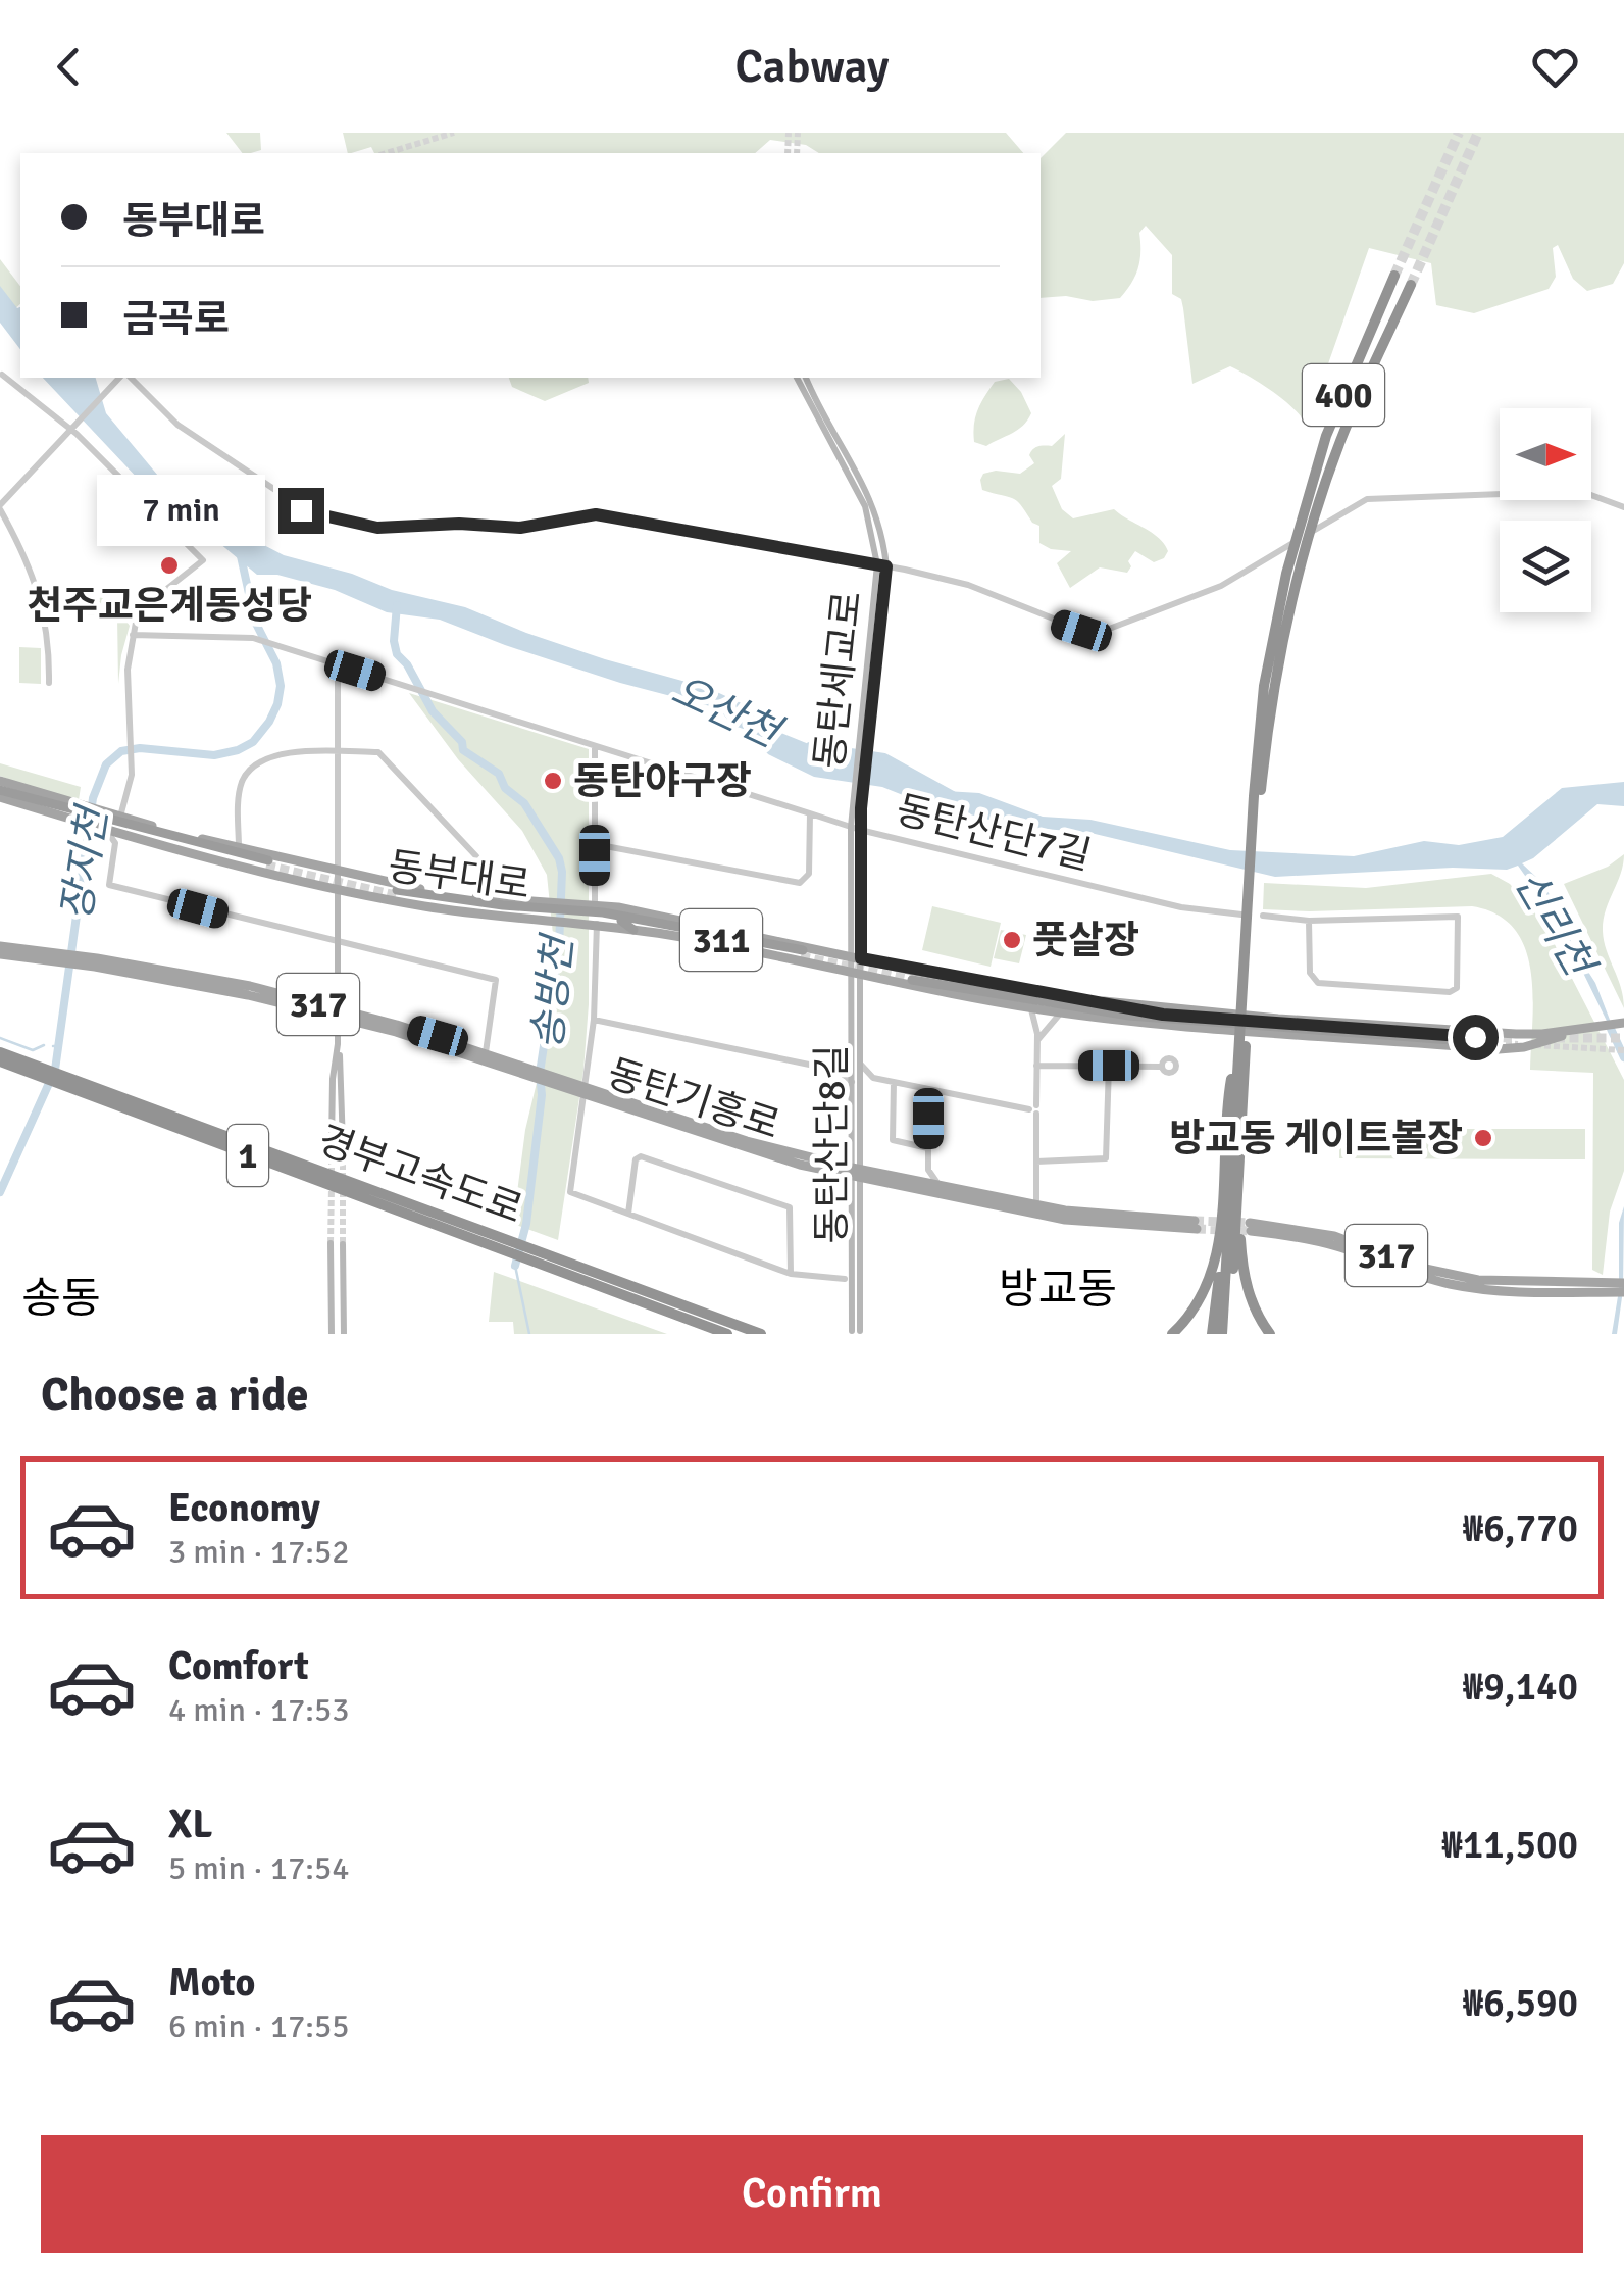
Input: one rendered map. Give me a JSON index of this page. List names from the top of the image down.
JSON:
{
  "streets": {
    "highway": [
      "400",
      "동부대로",
      "311",
      "1",
      "경부고속도로"
    ],
    "main road": [
      "동탄세교로",
      "동탄산단7길",
      "317",
      "동탄기흥로",
      "동탄산단8길"
    ]
  },
  "crossings": [
    ["400", "동탄산단7길"],
    ["동탄세교로", "동탄산단7길"],
    ["동탄산단7길", "동부대로"],
    ["동탄산단7길", "동탄산단8길"],
    ["동부대로", "동탄산단8길"],
    ["동탄기흥로", "동탄산단8길"]
  ],
  "districts": ["방교동", "송동"],
  "water": [
    "오산천",
    "장지천",
    "신리천",
    "송방천"
  ],
  "places": [
    "천주교은계동성당",
    "동탄야구장",
    "풋살장",
    "방교동 게이트볼장"
  ],
  "north": "right",
  "page": {
    "header": "Cabway",
    "banner": ["동부대로", "금곡로"],
    "bubble": "7 min",
    "heading": "Choose a ride",
    "list": [
      {
        "name": "Economy",
        "note": "3 min · 17:52",
        "value": "₩6,770"
      },
      {
        "name": "Comfort",
        "note": "4 min · 17:53",
        "value": "₩9,140"
      },
      {
        "name": "XL",
        "note": "5 min · 17:54",
        "value": "₩11,500"
      },
      {
        "name": "Moto",
        "note": "6 min · 17:55",
        "value": "₩6,590"
      }
    ],
    "buttons": "Confirm"
  }
}
